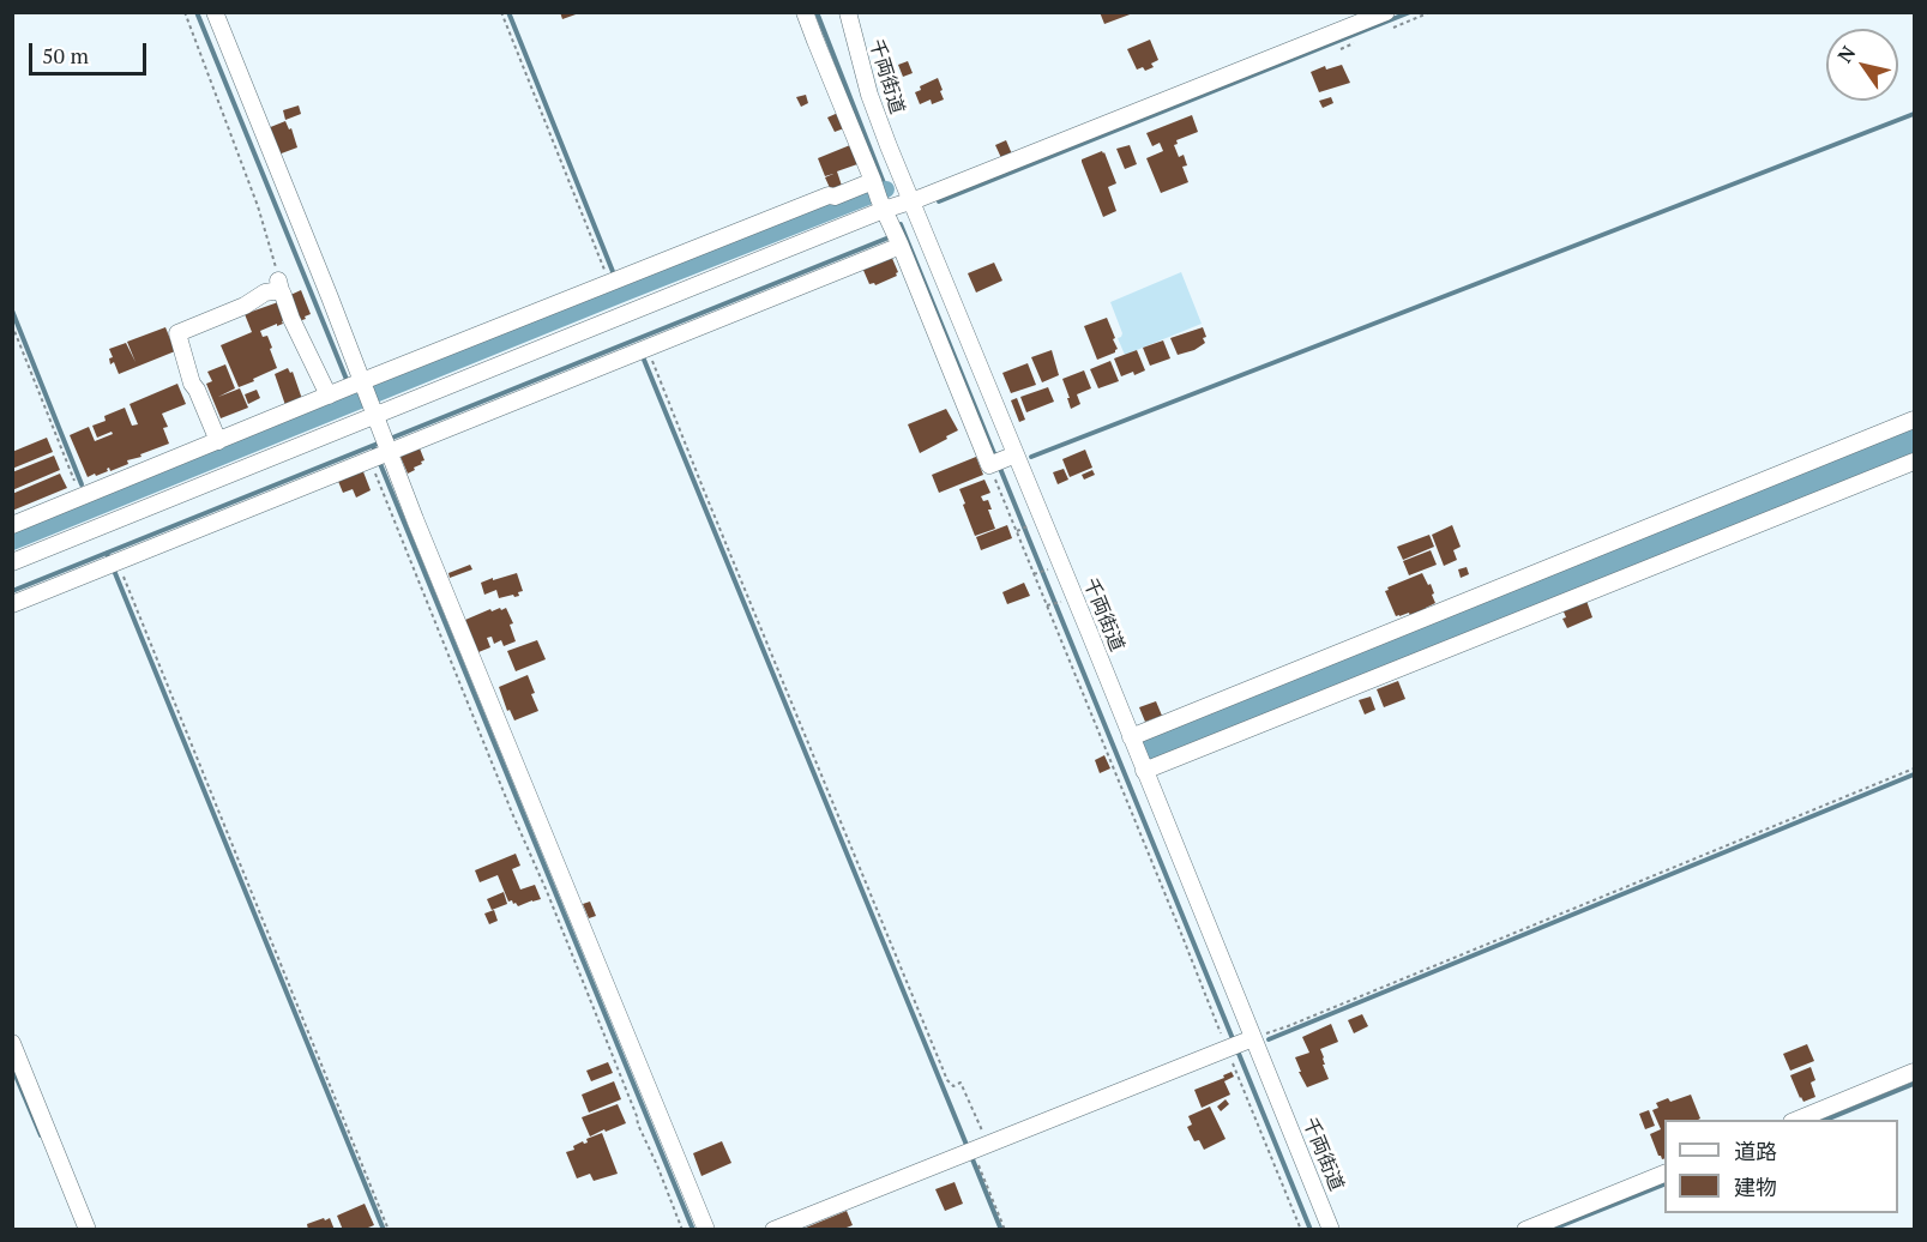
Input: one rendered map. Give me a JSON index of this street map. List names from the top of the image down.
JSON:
{
  "streets": {
    "street": ["千両街道"]
  },
  "legend": ["道路", "建物"],
  "scale_bar": "50 m",
  "north": "top left"
}
